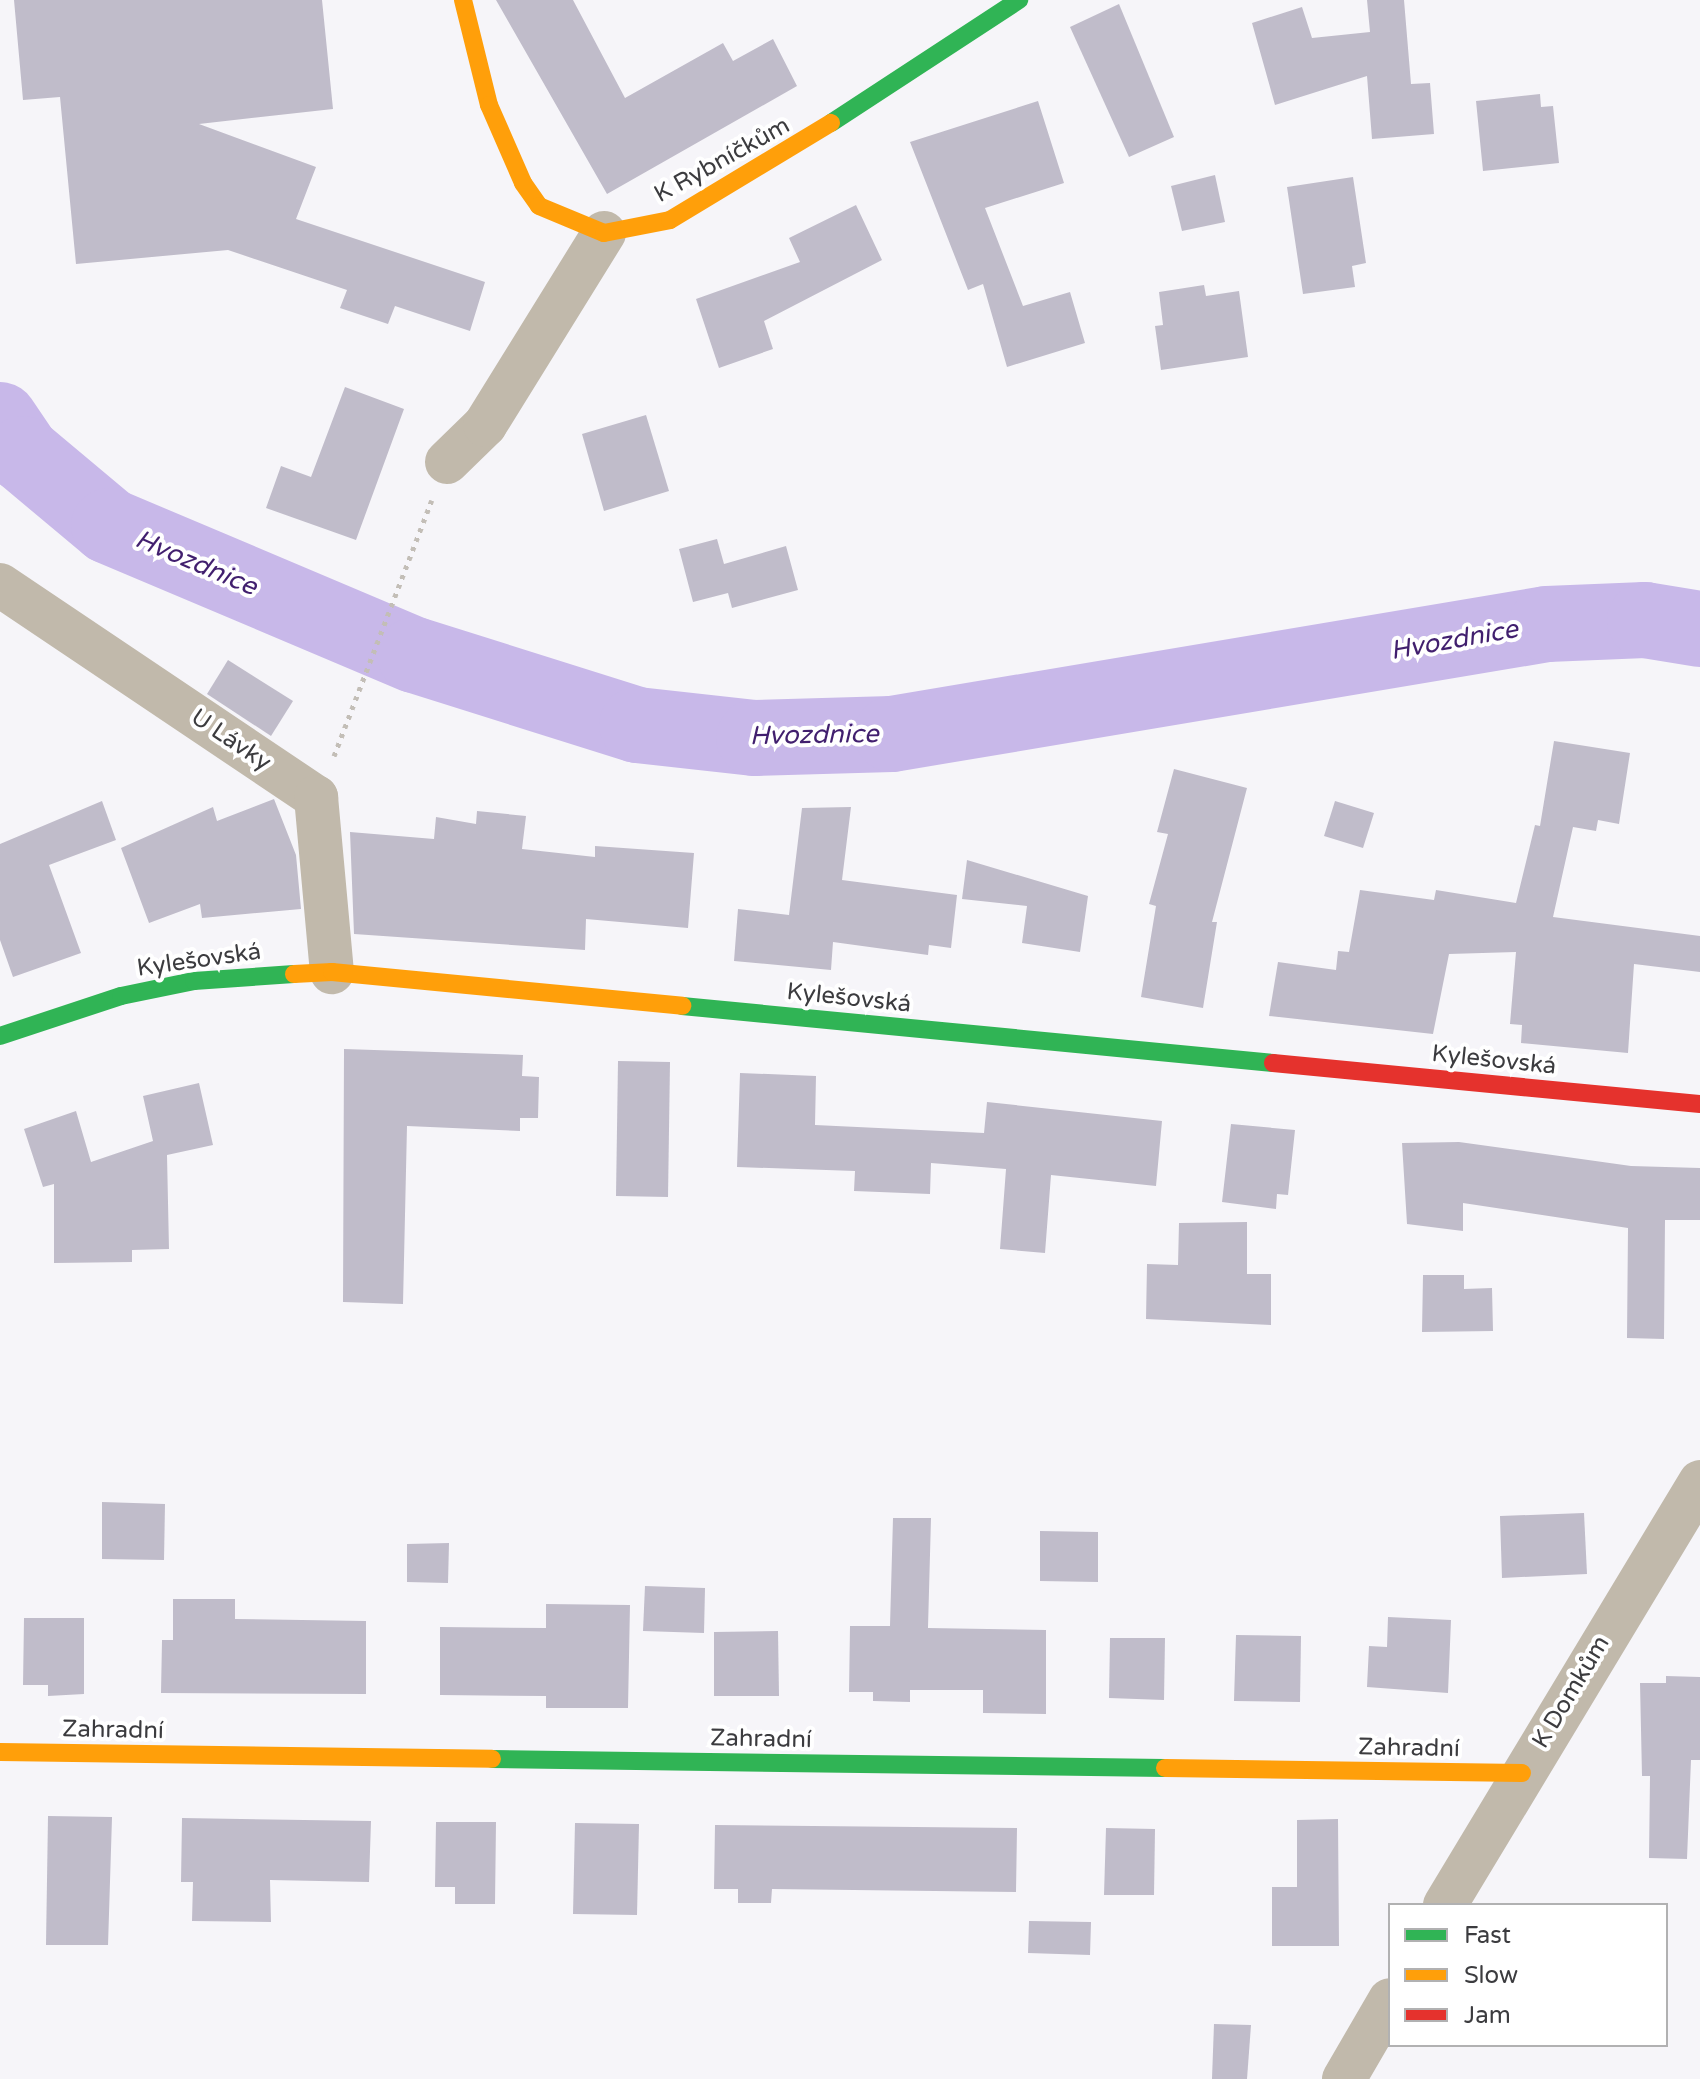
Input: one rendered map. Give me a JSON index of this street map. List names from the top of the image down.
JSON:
{
  "streets": {
    "street": [
      "K Rybníčkům",
      "U Lávky",
      "Kylešovská",
      "K Domkům",
      "Zahradní"
    ]
  },
  "crossings": [
    ["U Lávky", "Kylešovská"],
    ["K Domkům", "Zahradní"]
  ],
  "water": ["Hvozdnice"],
  "legend": ["Fast", "Slow", "Jam"]
}
